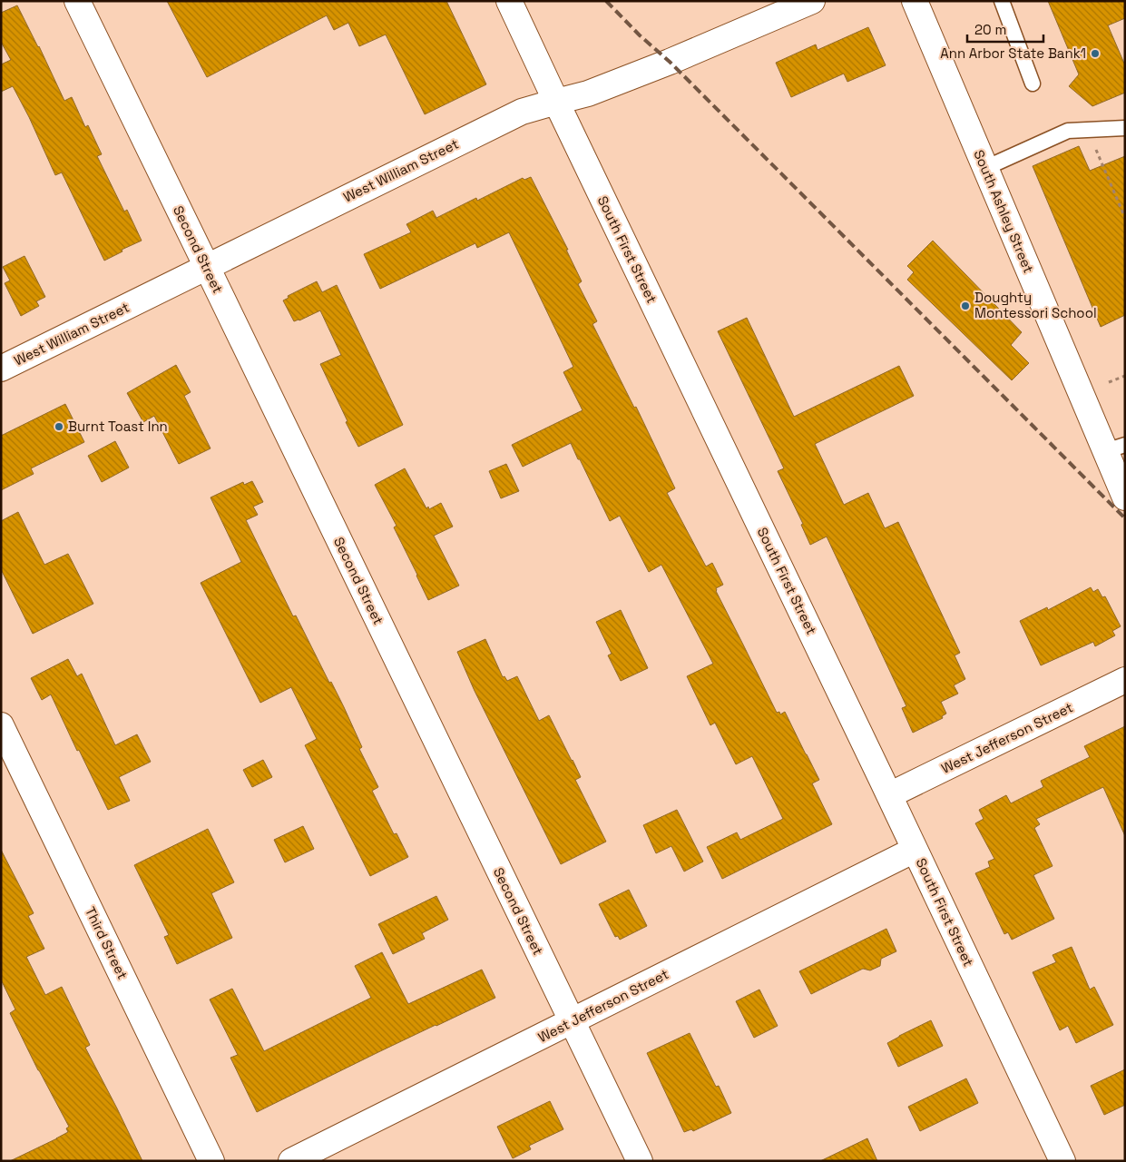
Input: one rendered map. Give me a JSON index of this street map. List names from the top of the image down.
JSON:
{
  "streets": {
    "street": [
      "West William Street",
      "South Ashley Street",
      "Second Street",
      "South First Street",
      "West Jefferson Street",
      "Third Street"
    ]
  },
  "crossings": [
    ["West William Street", "Second Street"],
    ["West William Street", "South First Street"],
    ["Second Street", "West Jefferson Street"],
    ["South First Street", "West Jefferson Street"]
  ],
  "places": ["Ann Arbor State Bank1", "Doughty Montessori School", "Burnt Toast Inn"],
  "scale_bar": "20 m"
}
